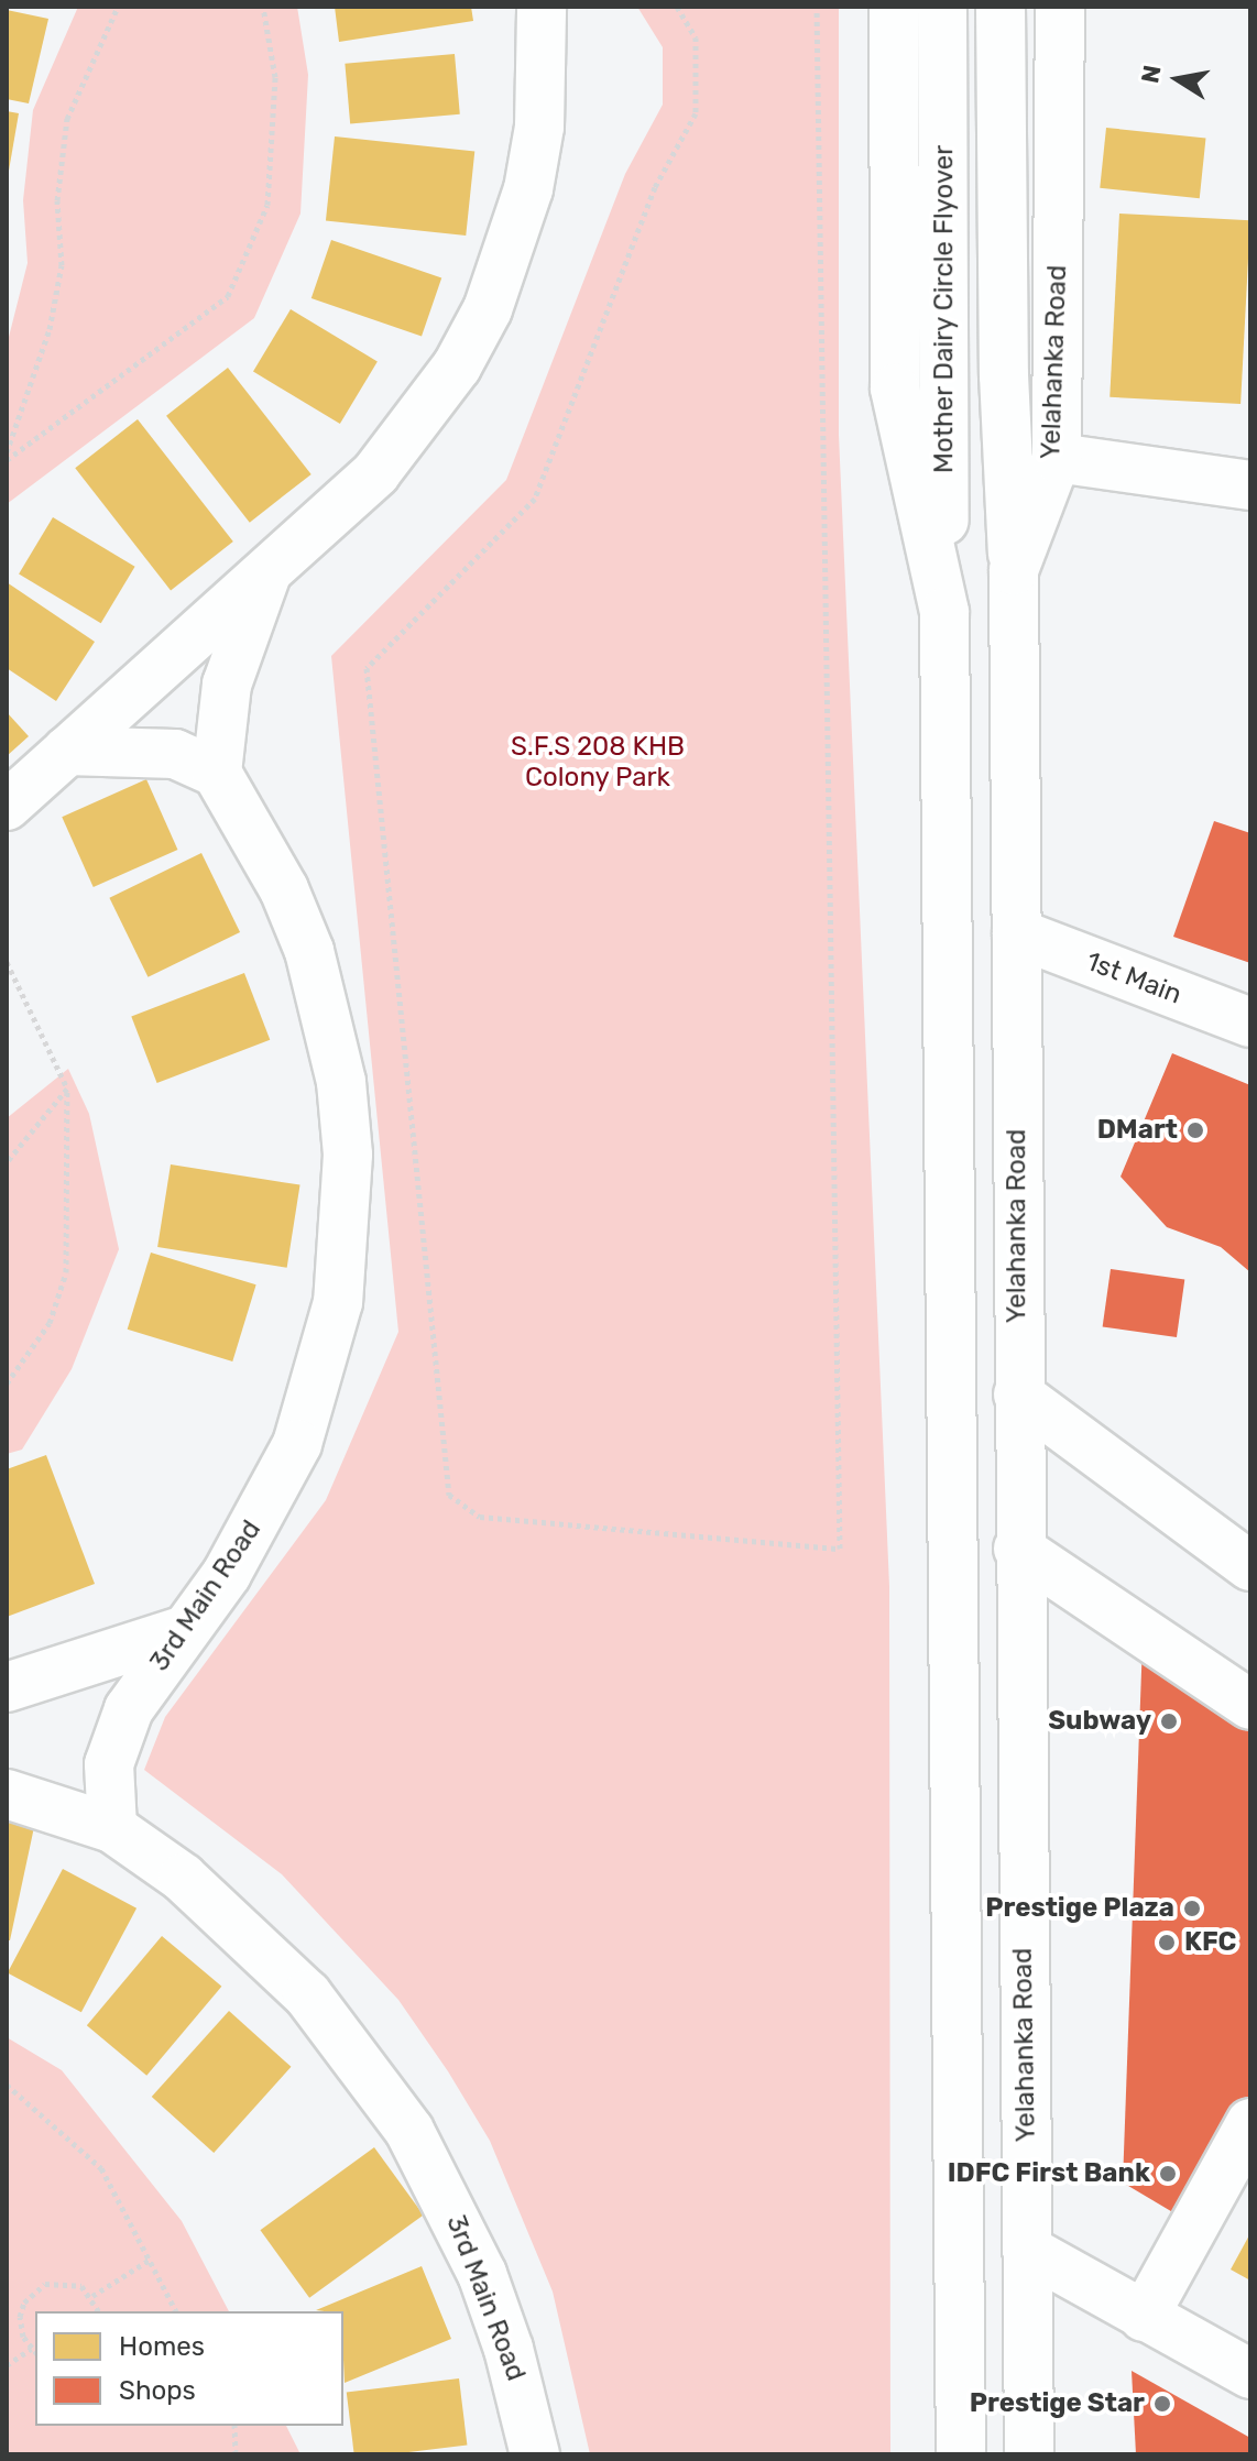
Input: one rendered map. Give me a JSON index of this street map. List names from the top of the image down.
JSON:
{
  "streets": {
    "main road": [
      "Mother Dairy Circle Flyover",
      "Yelahanka Road",
      "1st Main",
      "3rd Main Road"
    ]
  },
  "crossings": [
    ["Yelahanka Road", "1st Main"]
  ],
  "parks": ["S.F.S 208 KHB Colony Park"],
  "places": [
    "DMart",
    "Subway",
    "Prestige Plaza",
    "KFC",
    "IDFC First Bank",
    "Prestige Star"
  ],
  "legend": ["Homes", "Shops"],
  "north": "left"
}
